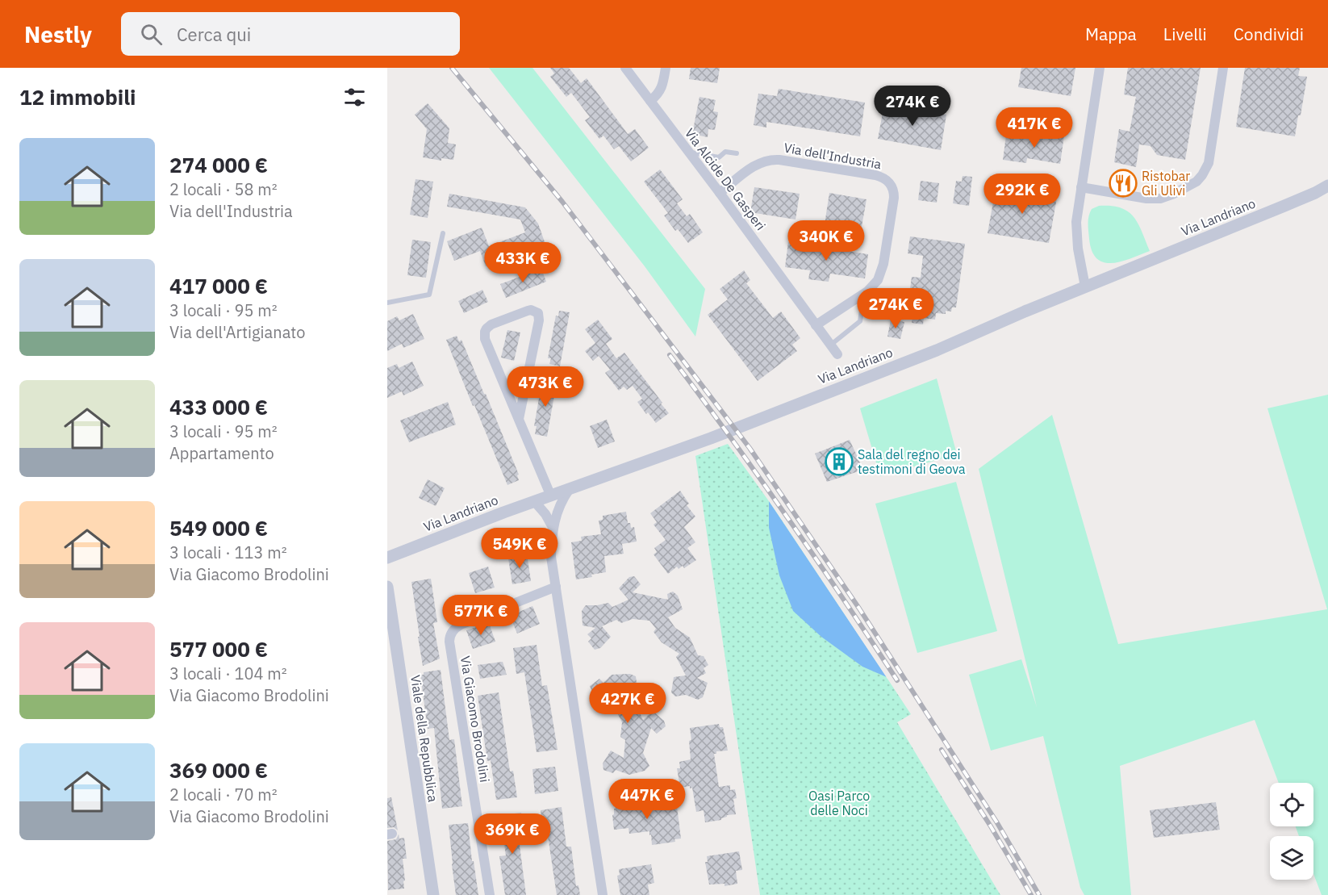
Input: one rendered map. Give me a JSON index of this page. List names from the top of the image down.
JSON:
{
  "streets": {
    "street": [
      "Via dell'Industria",
      "Via Alcide De Gasperi",
      "Via Landriano",
      "Via Giacomo Brodolini",
      "Viale della Repubblica"
    ]
  },
  "crossings": [
    ["Via dell'Industria", "Via Alcide De Gasperi"]
  ],
  "parks": ["Oasi Parco delle Noci"],
  "places": {
    "restaurant": ["Ristobar Gli Ulivi"],
    "building": ["Sala del regno dei testimoni di Geova"]
  },
  "page": {
    "header": "Nestly",
    "search": "Cerca qui",
    "nav": ["Mappa", "Livelli", "Condividi"],
    "heading": "12 immobili",
    "price": [
      "274K €",
      "417K €",
      "292K €",
      "340K €",
      "433K €",
      "274K €",
      "473K €",
      "549K €",
      "577K €",
      "427K €",
      "447K €",
      "369K €"
    ],
    "list": [
      {
        "name": "274 000 €",
        "note": "2 locali · 58 m² · Via dell'Industria"
      },
      {
        "name": "417 000 €",
        "note": "3 locali · 95 m² · Via dell'Artigianato"
      },
      {
        "name": "433 000 €",
        "note": "3 locali · 95 m² · Appartamento"
      },
      {
        "name": "549 000 €",
        "note": "3 locali · 113 m² · Via Giacomo Brodolini"
      },
      {
        "name": "577 000 €",
        "note": "3 locali · 104 m² · Via Giacomo Brodolini"
      },
      {
        "name": "369 000 €",
        "note": "2 locali · 70 m² · Via Giacomo Brodolini"
      }
    ]
  }
}
